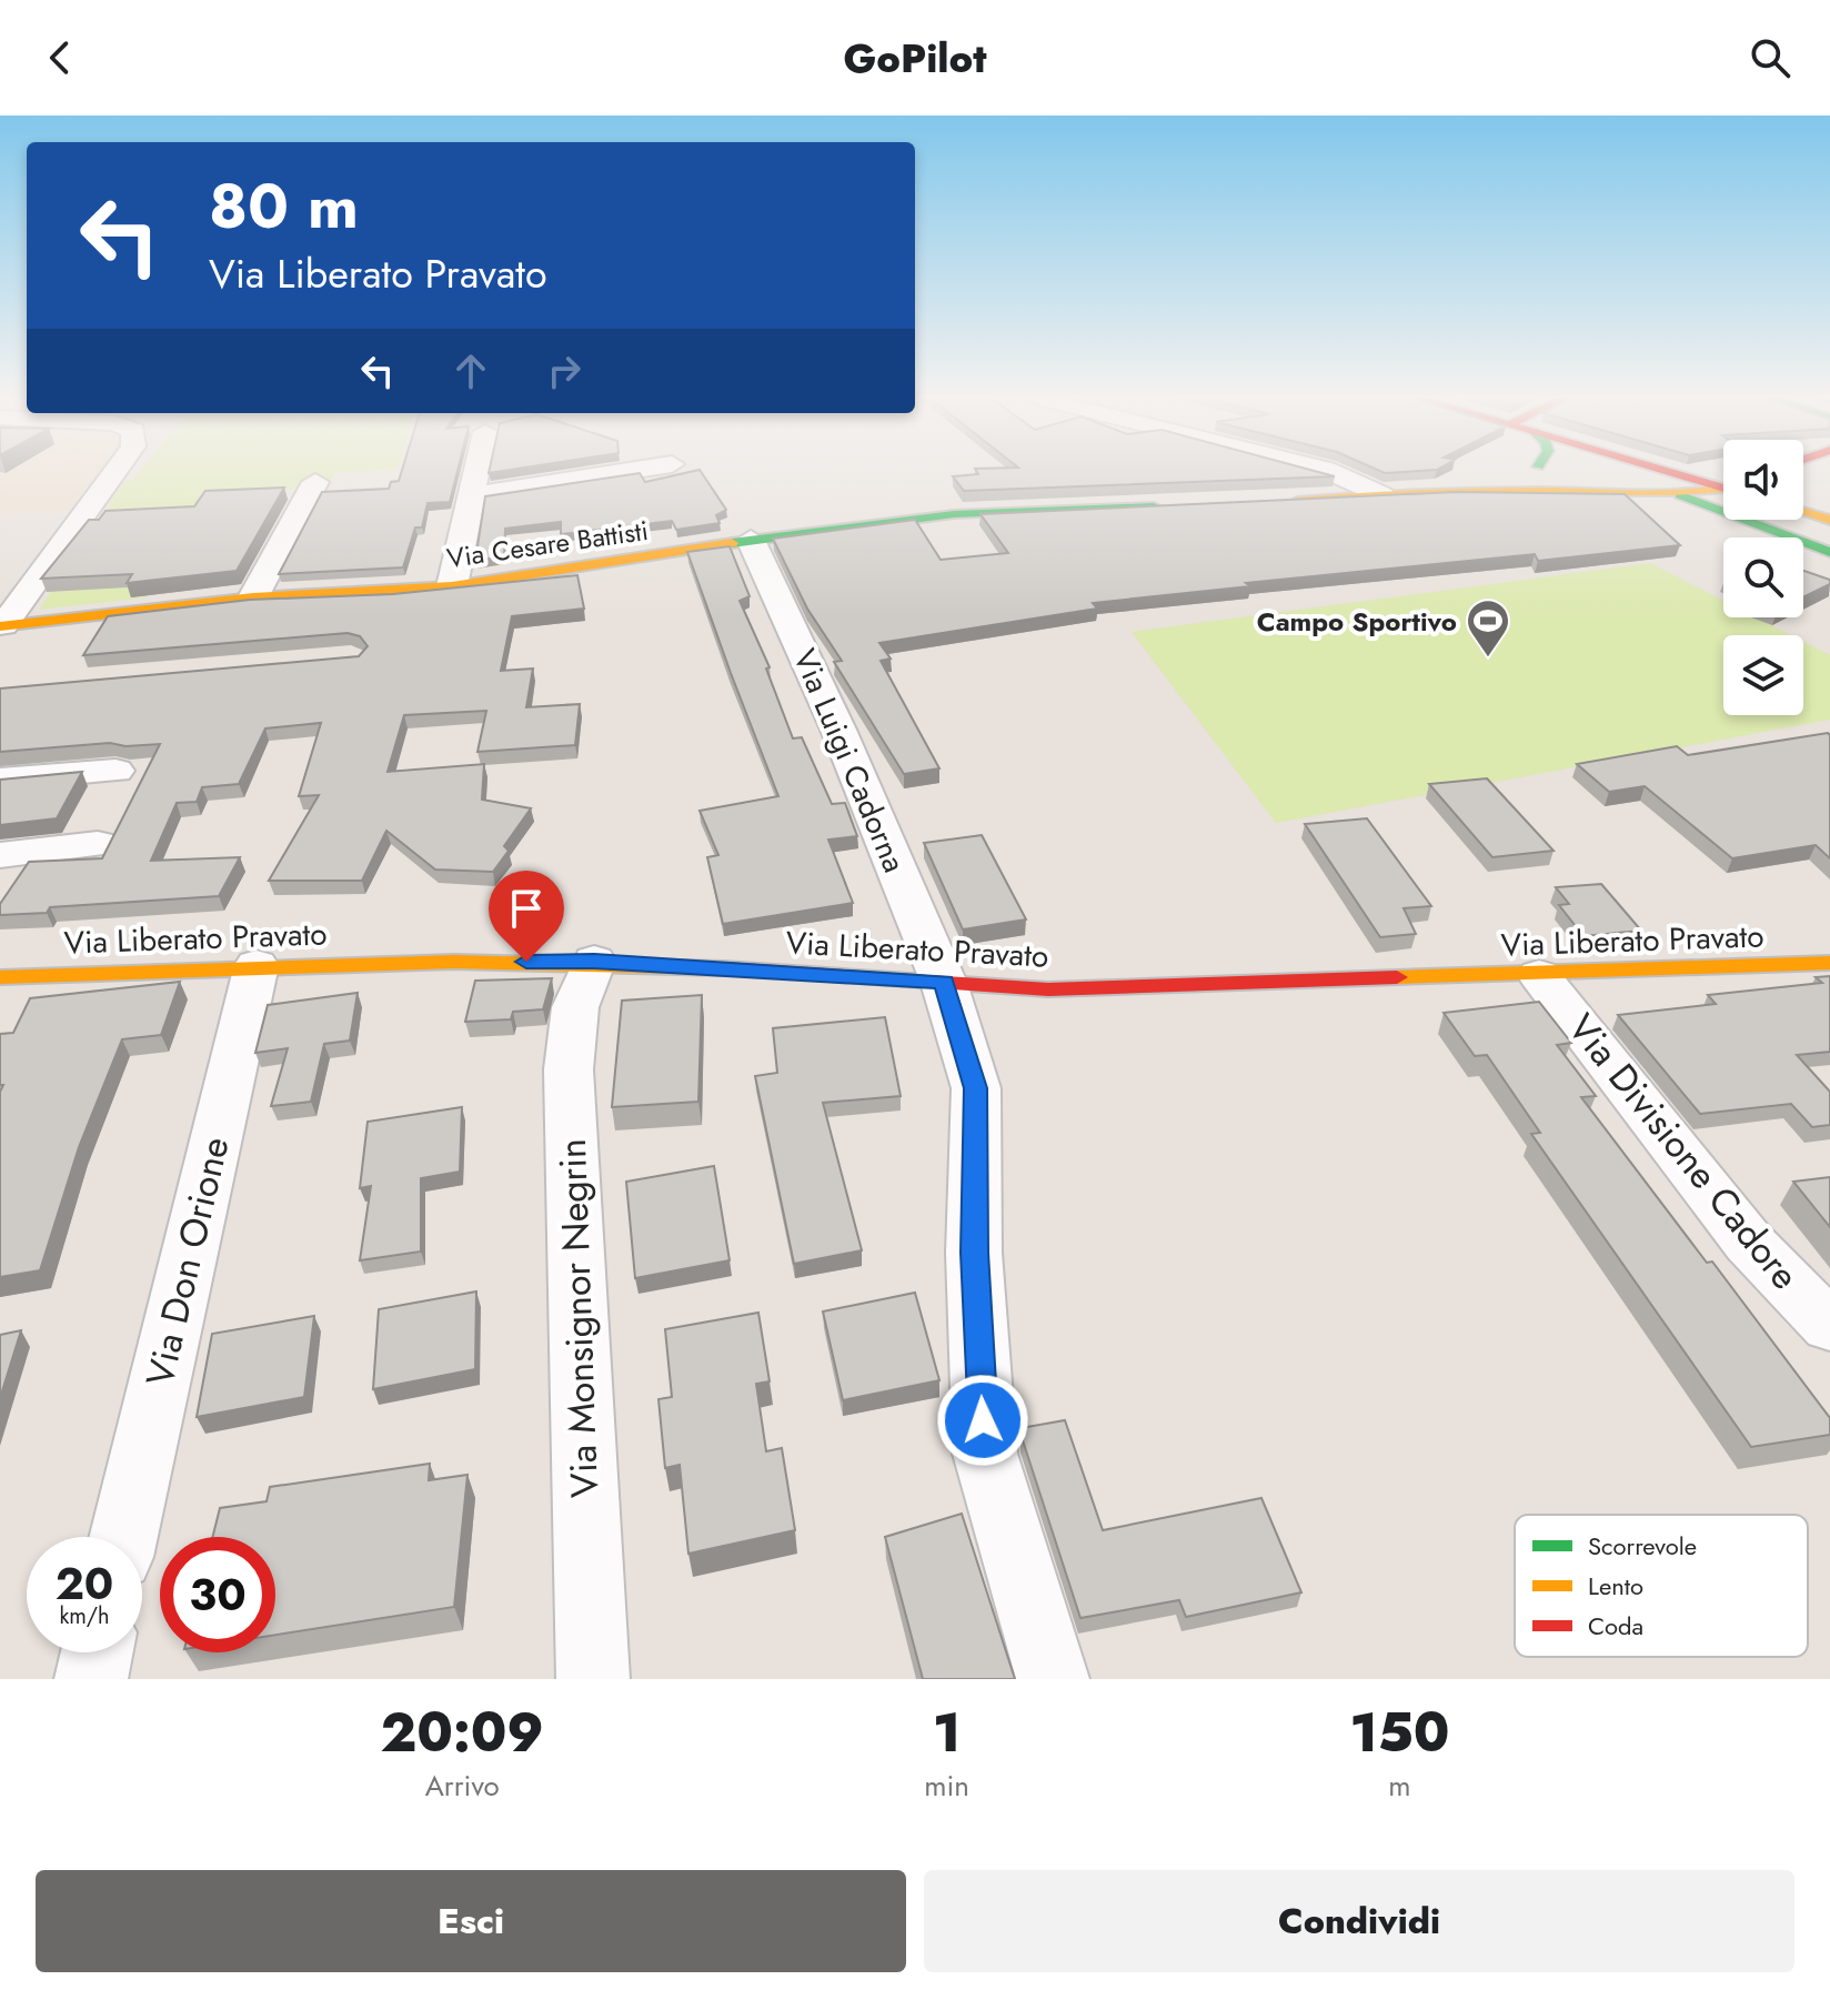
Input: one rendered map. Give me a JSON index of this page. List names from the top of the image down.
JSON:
{
  "streets": {
    "street": [
      "Via Cesare Battisti",
      "Via Luigi Cadorna",
      "Via Liberato Pravato",
      "Via Divisione Cadore",
      "Via Don Orione",
      "Via Monsignor Negrin"
    ]
  },
  "crossings": [
    ["Via Cesare Battisti", "Via Luigi Cadorna"],
    ["Via Luigi Cadorna", "Via Liberato Pravato"],
    ["Via Liberato Pravato", "Via Divisione Cadore"],
    ["Via Liberato Pravato", "Via Don Orione"],
    ["Via Liberato Pravato", "Via Monsignor Negrin"]
  ],
  "places": {
    "sports": ["Campo Sportivo"]
  },
  "legend": ["Scorrevole", "Lento", "Coda"],
  "page": {
    "header": "GoPilot",
    "turn": ["80 m", "Via Liberato Pravato"],
    "speed": "20 km/h",
    "limit": "30",
    "eta": [
      "20:09",
      "Arrivo",
      "1",
      "min",
      "150",
      "m"
    ],
    "buttons": ["Esci", "Condividi"]
  }
}
